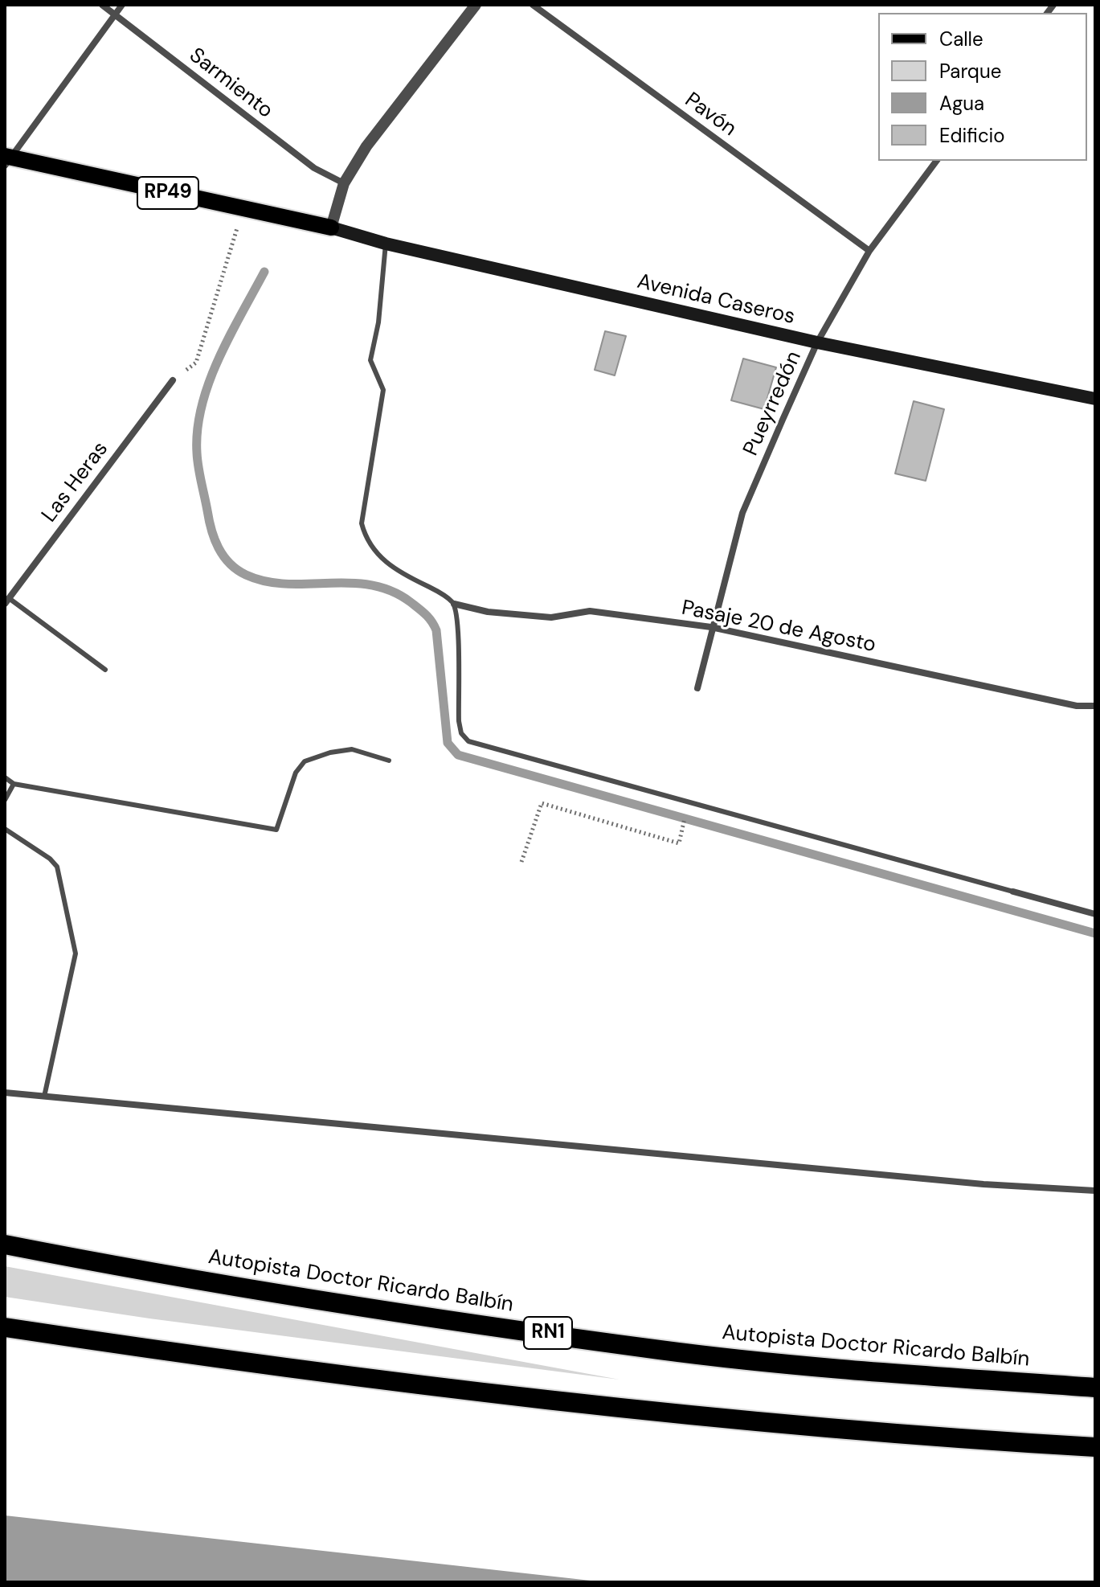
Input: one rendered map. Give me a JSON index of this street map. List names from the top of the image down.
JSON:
{
  "streets": {
    "highway": ["Autopista Doctor Ricardo Balbín", "RN1"],
    "main road": ["RP49", "Avenida Caseros"],
    "street": [
      "Sarmiento",
      "Pavón",
      "Pueyrredón",
      "Las Heras",
      "Pasaje 20 de Agosto"
    ]
  },
  "crossings": [
    ["Pavón", "Pueyrredón"],
    ["RP49", "Avenida Caseros"],
    ["Avenida Caseros", "Pueyrredón"],
    ["Pueyrredón", "Pasaje 20 de Agosto"]
  ],
  "legend": [
    "Calle",
    "Parque",
    "Agua",
    "Edificio"
  ]
}
